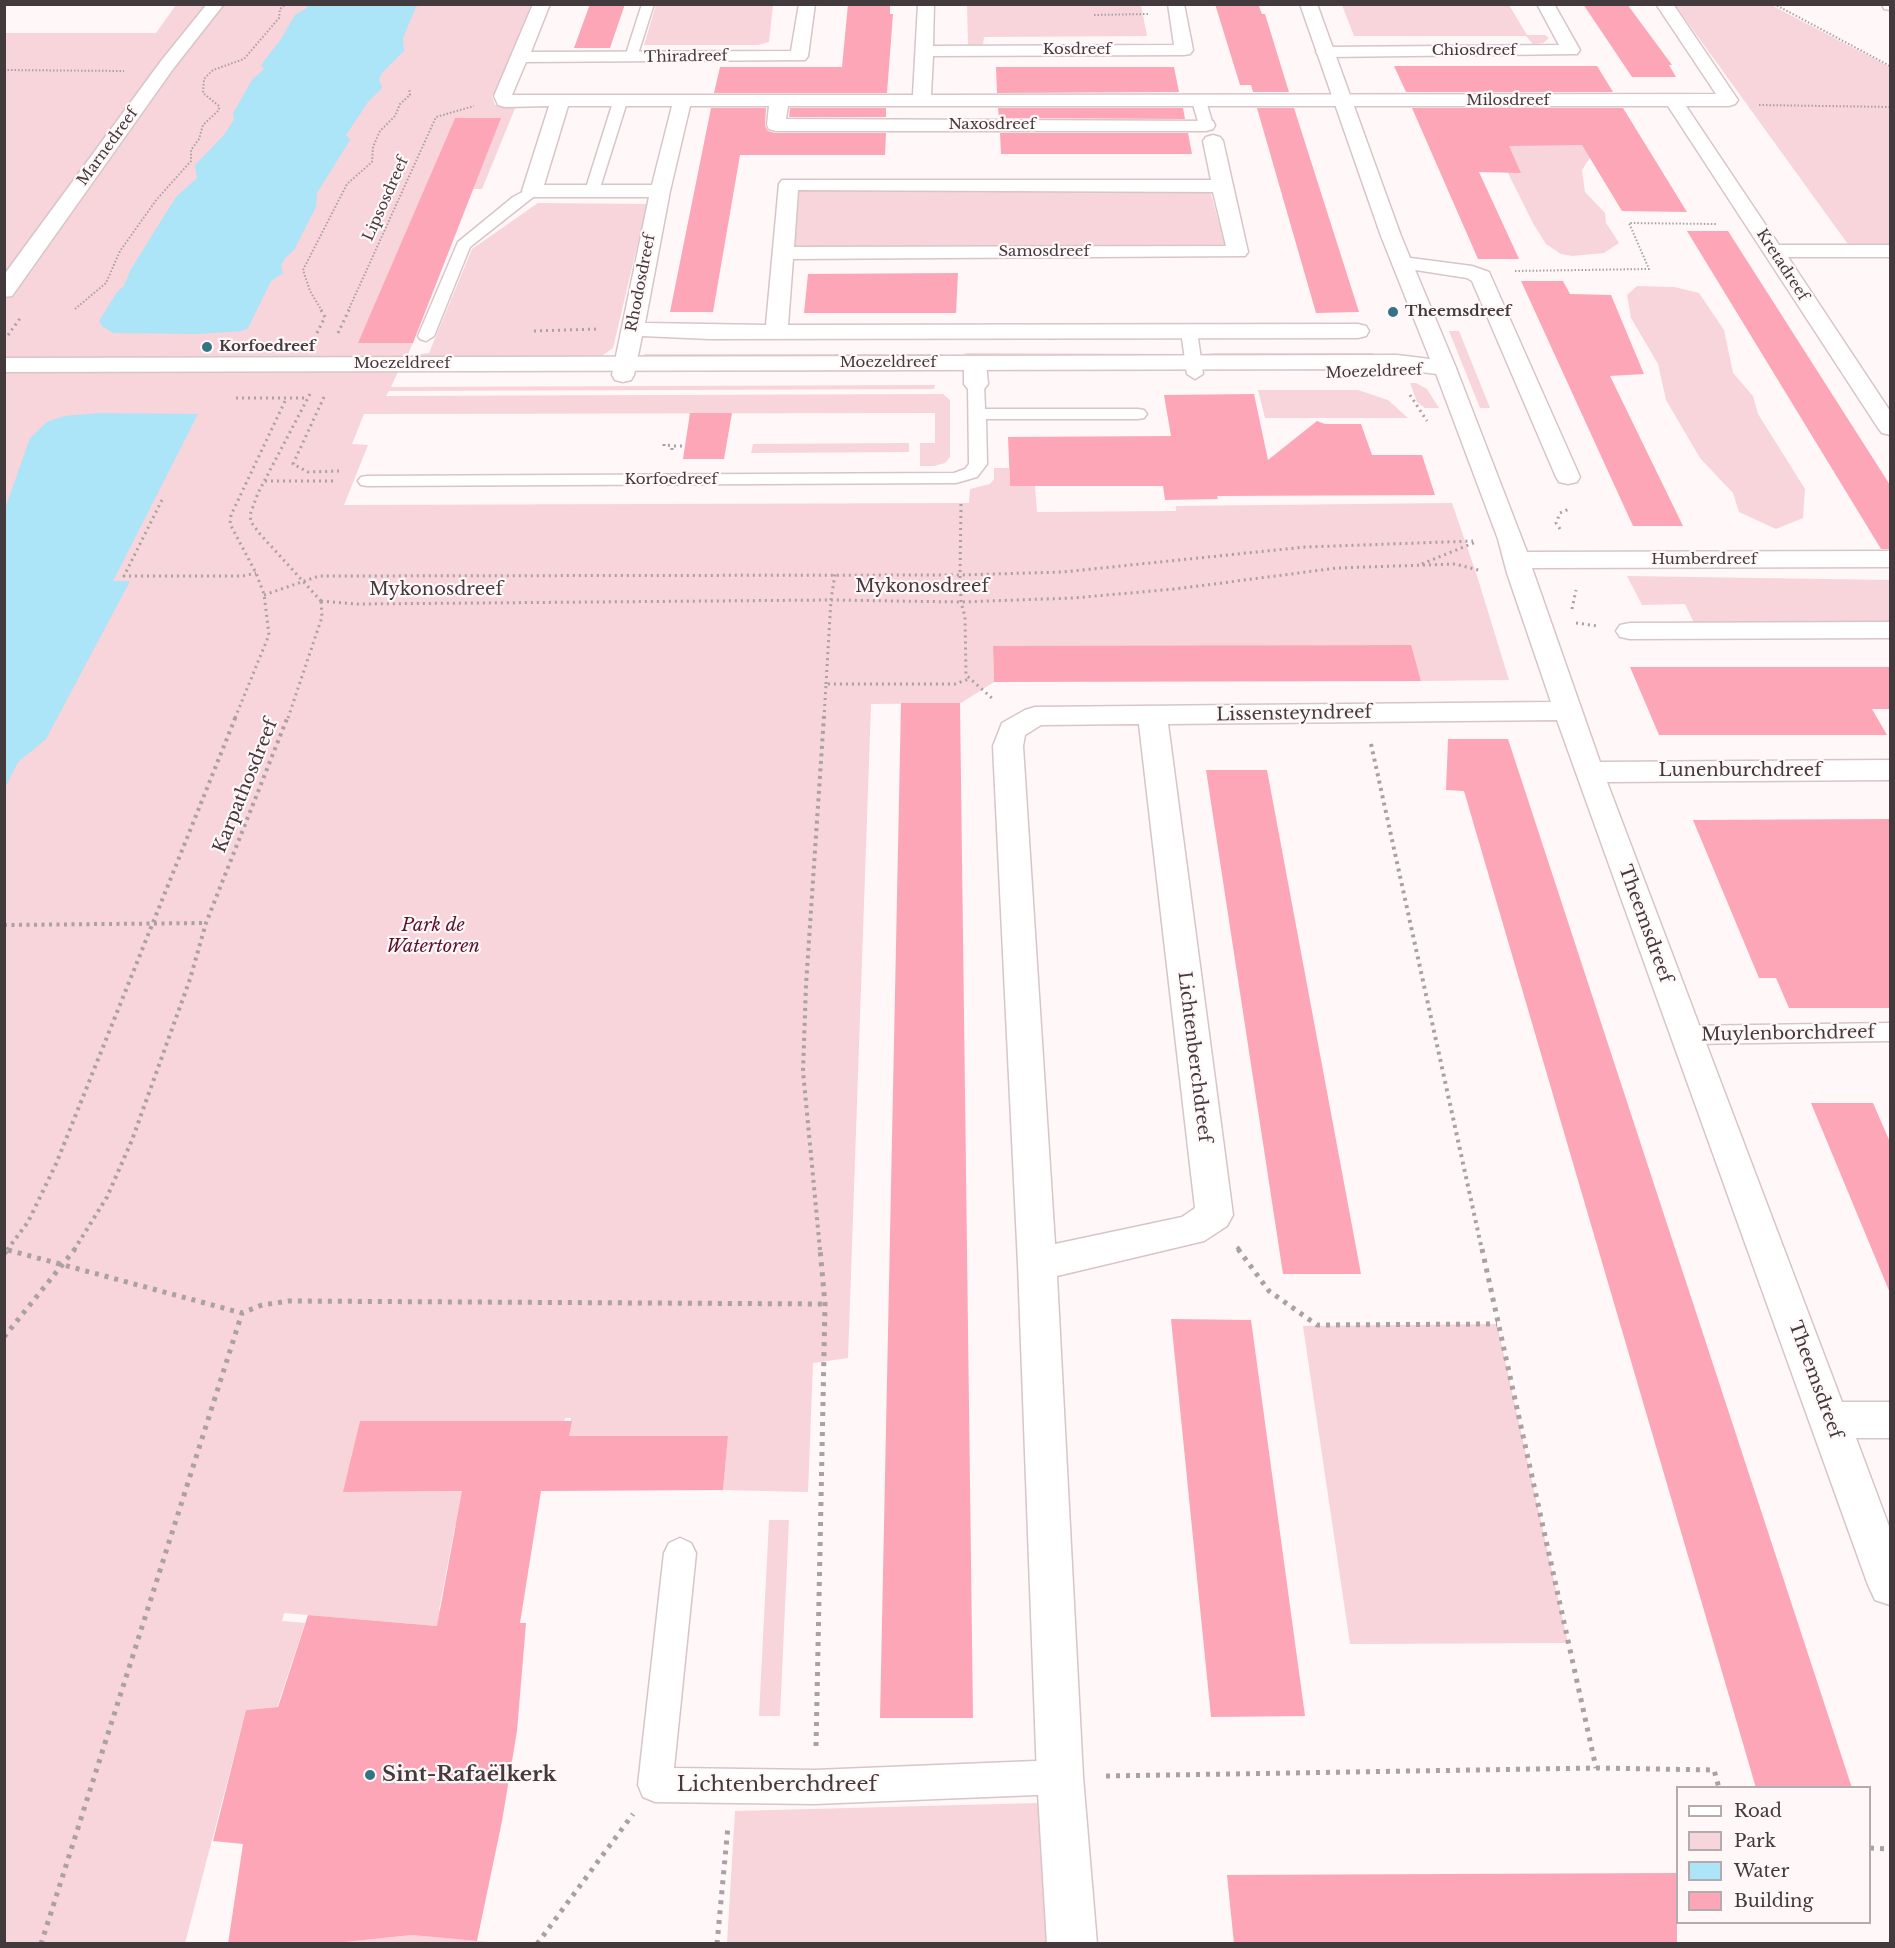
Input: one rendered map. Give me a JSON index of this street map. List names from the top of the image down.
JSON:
{
  "streets": {
    "street": [
      "Kosdreef",
      "Chiosdreef",
      "Thiradreef",
      "Milosdreef",
      "Naxosdreef",
      "Marnedreef",
      "Samosdreef",
      "Kretadreef",
      "Rhodosdreef",
      "Moezeldreef",
      "Humberdreef",
      "Lissensteyndreef",
      "Lunenburchdreef",
      "Theemsdreef",
      "Lichtenberchdreef"
    ],
    "lane": ["Korfoedreef", "Muylenborchdreef"],
    "path": ["Lipsosdreef", "Mykonosdreef", "Karpathosdreef"]
  },
  "crossings": [
    ["Chiosdreef", "Theemsdreef"],
    ["Milosdreef", "Naxosdreef"],
    ["Milosdreef", "Kretadreef"],
    ["Milosdreef", "Theemsdreef"],
    ["Naxosdreef", "Lipsosdreef"],
    ["Naxosdreef", "Samosdreef"],
    ["Naxosdreef", "Rhodosdreef"],
    ["Naxosdreef", "Theemsdreef"],
    ["Rhodosdreef", "Moezeldreef"],
    ["Moezeldreef", "Theemsdreef"],
    ["Humberdreef", "Mykonosdreef"],
    ["Humberdreef", "Theemsdreef"],
    ["Mykonosdreef", "Karpathosdreef"],
    ["Mykonosdreef", "Theemsdreef"],
    ["Lissensteyndreef", "Theemsdreef"],
    ["Lissensteyndreef", "Lichtenberchdreef"],
    ["Lunenburchdreef", "Theemsdreef"],
    ["Theemsdreef", "Muylenborchdreef"]
  ],
  "parks": ["Park de Watertoren"],
  "places": ["Theemsdreef", "Korfoedreef", "Sint-Rafaëlkerk"],
  "legend": [
    "Road",
    "Park",
    "Water",
    "Building"
  ]
}
